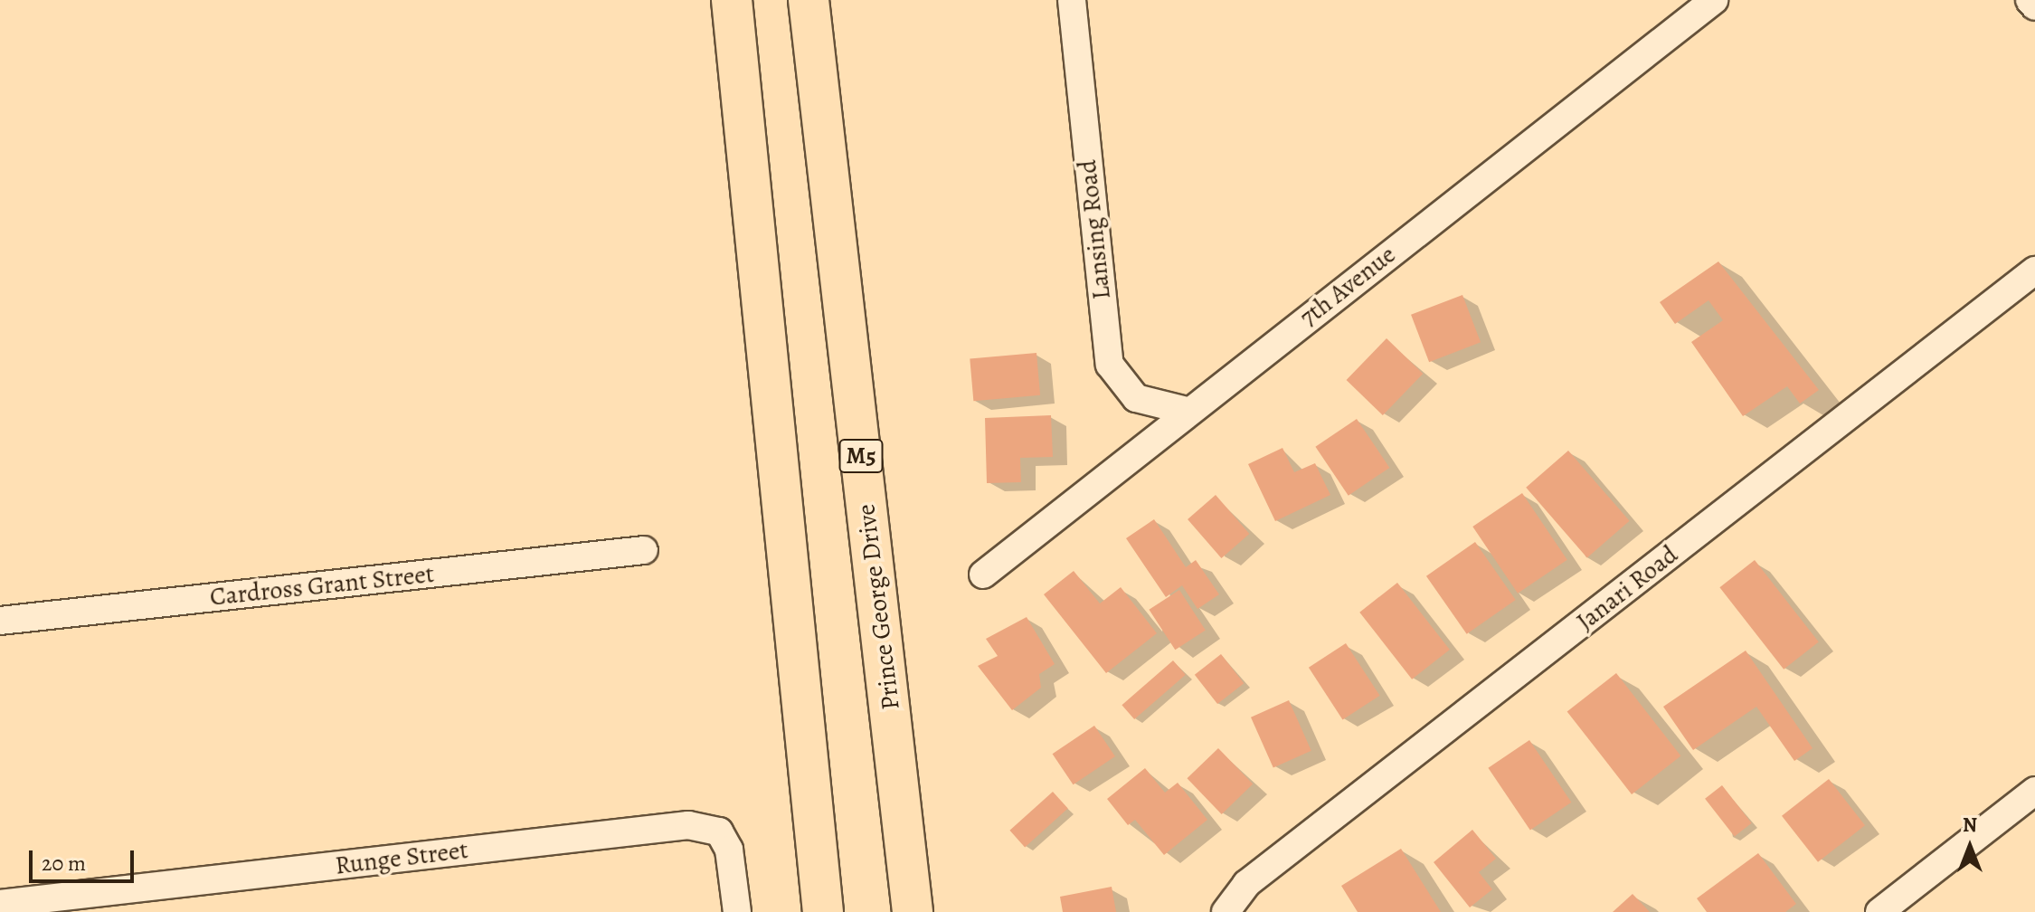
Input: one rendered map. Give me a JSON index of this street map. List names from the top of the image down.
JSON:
{
  "streets": {
    "main road": ["M5", "Prince George Drive"],
    "street": [
      "Lansing Road",
      "7th Avenue",
      "Cardross Grant Street",
      "Janari Road",
      "Runge Street"
    ]
  },
  "crossings": [
    ["Lansing Road", "7th Avenue"]
  ],
  "scale_bar": "20 m",
  "north": "top"
}
